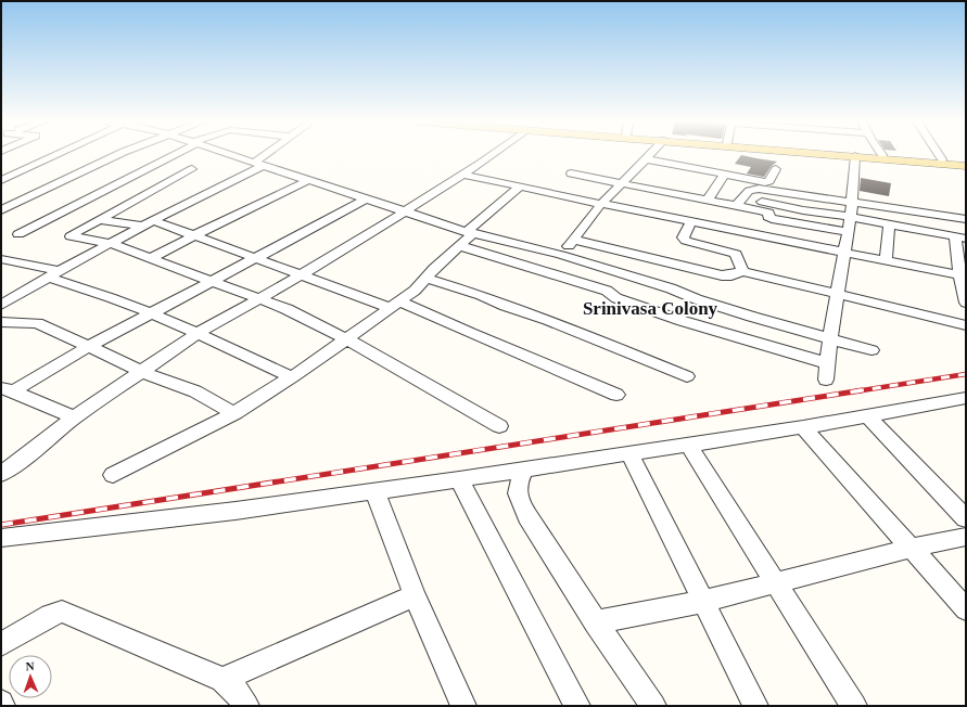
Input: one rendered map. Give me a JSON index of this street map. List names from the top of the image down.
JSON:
{
  "districts": ["Srinivasa Colony"],
  "north": "top"
}
